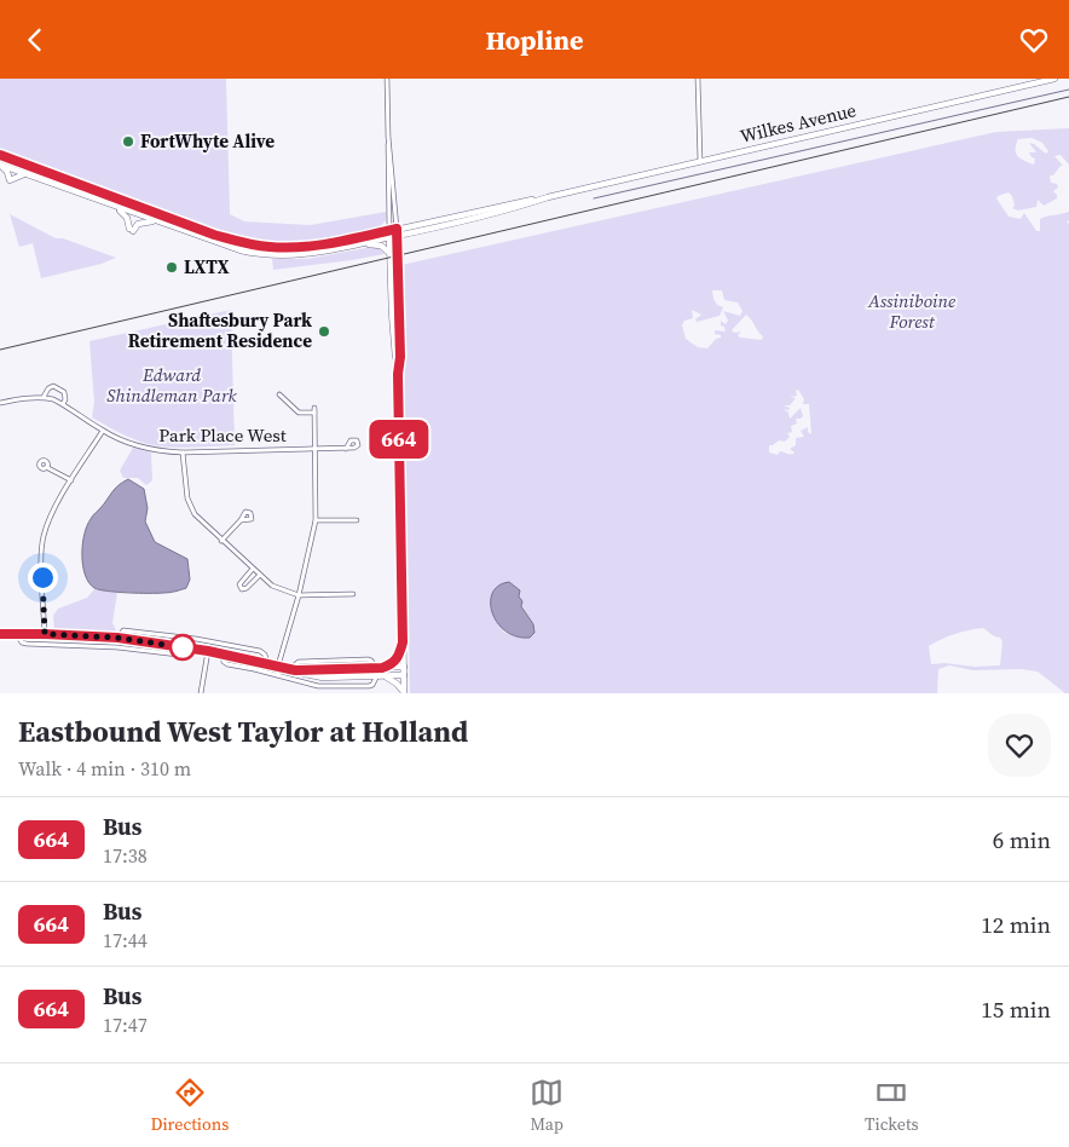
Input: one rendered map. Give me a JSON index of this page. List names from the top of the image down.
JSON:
{
  "streets": {
    "main road": ["Wilkes Avenue"],
    "street": ["Park Place West"]
  },
  "parks": ["Assiniboine Forest", "Edward Shindleman Park"],
  "places": ["FortWhyte Alive", "LXTX", "Shaftesbury Park Retirement Residence"],
  "lines": ["bus line 664"],
  "page": {
    "header": "Hopline",
    "on_map": "664",
    "heading": ["Eastbound West Taylor at Holland", "Walk · 4 min · 310 m"],
    "list": [
      {
        "mark": "664",
        "name": "Bus",
        "note": "17:38",
        "value": "6 min"
      },
      {
        "mark": "664",
        "name": "Bus",
        "note": "17:44",
        "value": "12 min"
      },
      {
        "mark": "664",
        "name": "Bus",
        "note": "17:47",
        "value": "15 min"
      }
    ],
    "tabs": ["Directions", "Map", "Tickets"]
  }
}
